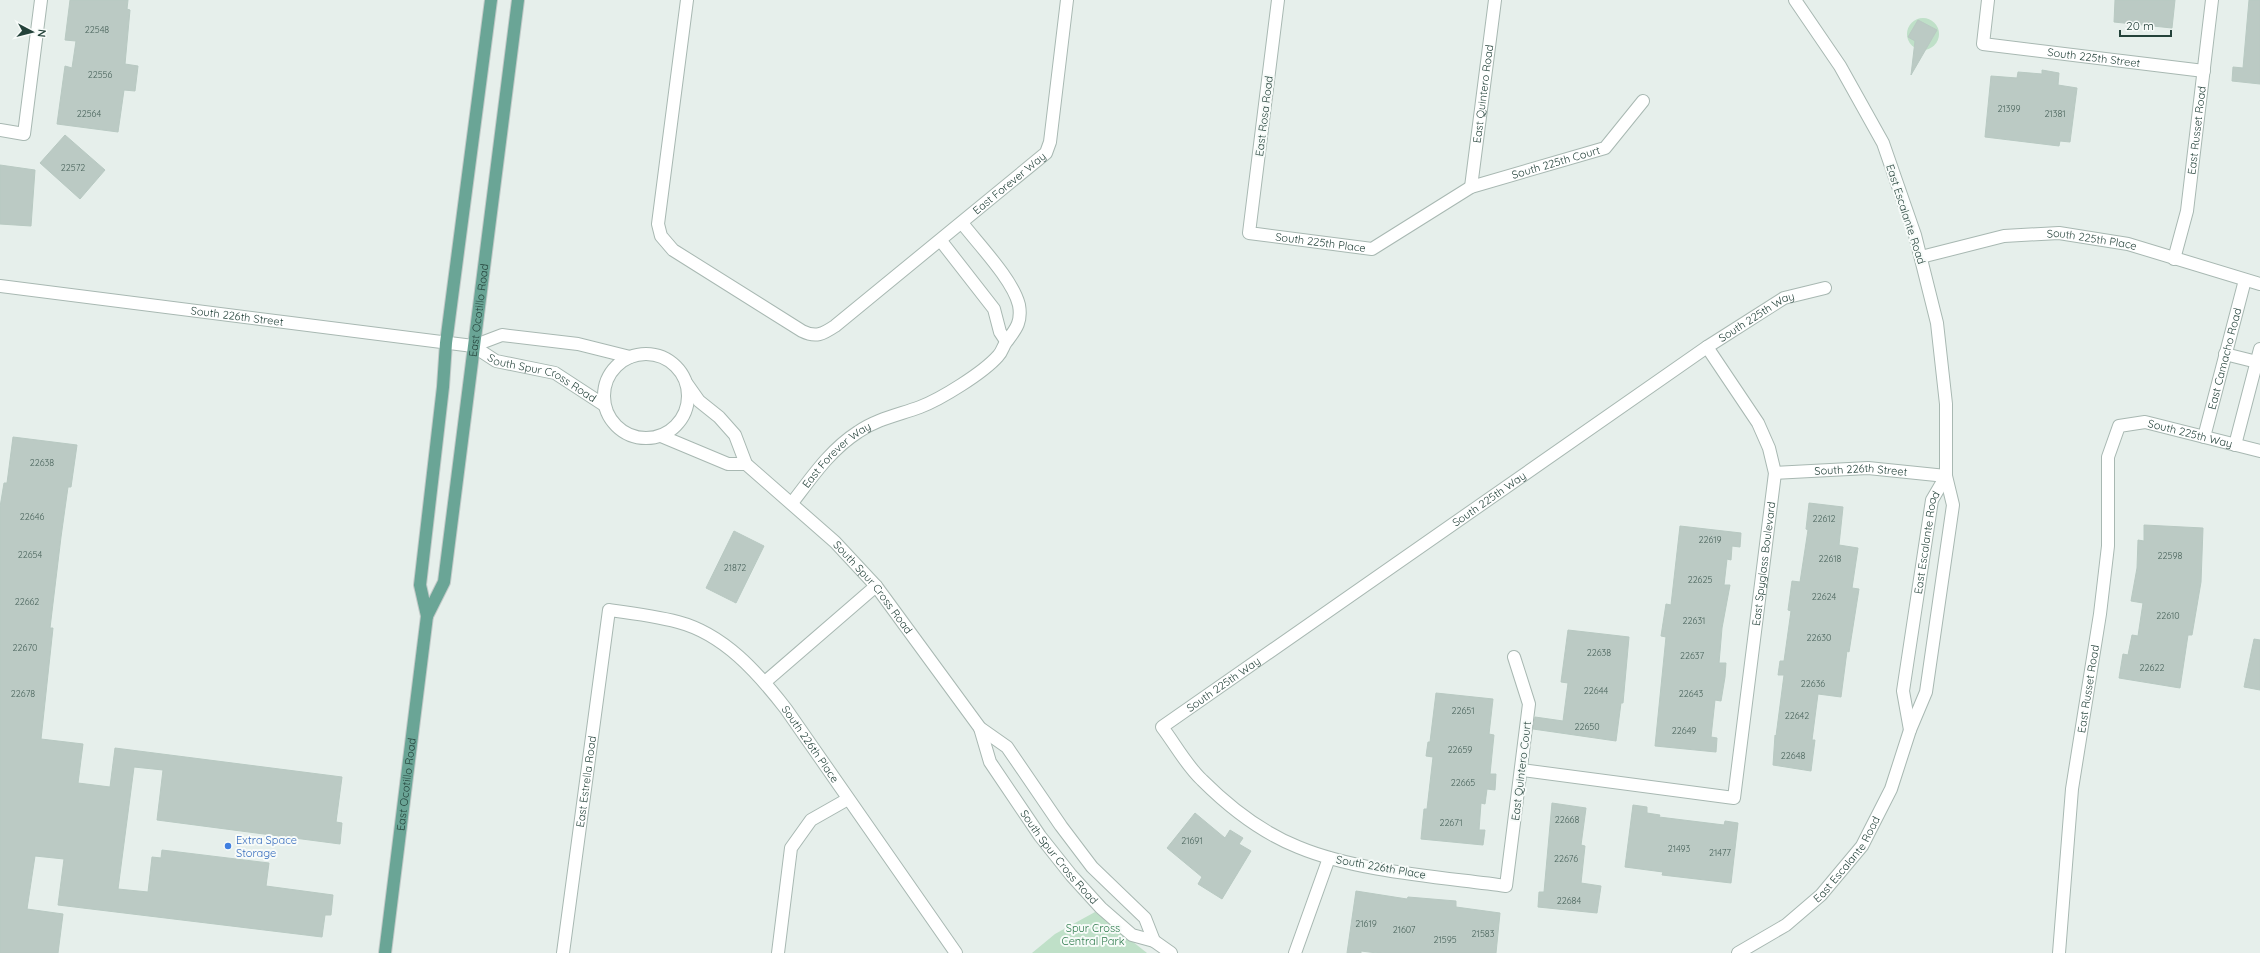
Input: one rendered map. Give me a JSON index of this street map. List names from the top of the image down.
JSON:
{
  "streets": {
    "main road": ["East Ocotillo Road"],
    "street": [
      "South 225th Street",
      "East Quintero Road",
      "East Rosa Road",
      "East Russet Road",
      "South 225th Court",
      "East Forever Way",
      "East Escalante Road",
      "South 225th Place",
      "South 226th Street",
      "South 225th Way",
      "East Camacho Road",
      "South Spur Cross Road",
      "East Spyglass Boulevard",
      "South 226th Place",
      "East Quintero Court",
      "East Estrella Road"
    ]
  },
  "crossings": [
    ["South 225th Street", "East Russet Road"],
    ["East Quintero Road", "South 225th Court"],
    ["East Quintero Road", "South 225th Place"],
    ["East Rosa Road", "South 225th Place"],
    ["East Russet Road", "South 225th Place"],
    ["East Russet Road", "South 225th Way"],
    ["South 225th Court", "South 225th Place"],
    ["East Forever Way", "South Spur Cross Road"],
    ["East Escalante Road", "South 225th Place"],
    ["East Escalante Road", "South 226th Street"],
    ["South 225th Place", "East Camacho Road"],
    ["East Ocotillo Road", "South 226th Street"],
    ["East Ocotillo Road", "South Spur Cross Road"],
    ["South 226th Street", "South Spur Cross Road"],
    ["South 226th Street", "East Spyglass Boulevard"],
    ["South 225th Way", "East Camacho Road"],
    ["South 225th Way", "East Spyglass Boulevard"],
    ["South 225th Way", "South 226th Place"],
    ["East Spyglass Boulevard", "East Quintero Court"],
    ["South 226th Place", "East Quintero Court"],
    ["South 226th Place", "East Estrella Road"]
  ],
  "parks": ["Spur Cross Central Park"],
  "places": ["Extra Space Storage"],
  "house_numbers": [
    "22548",
    "22556",
    "21399",
    "22564",
    "21381",
    "22572",
    "22638",
    "22646",
    "22612",
    "22619",
    "22654",
    "22598",
    "22618",
    "21872",
    "22625",
    "22624",
    "22662",
    "22610",
    "22631",
    "22630",
    "22670",
    "22638",
    "22637",
    "22622",
    "22636",
    "22644",
    "22678",
    "22643",
    "22651",
    "22642",
    "22650",
    "22649",
    "22659",
    "22648",
    "22665",
    "22668",
    "22671",
    "21691",
    "21493",
    "21477",
    "22676",
    "22684",
    "21619",
    "21607",
    "21583",
    "21595"
  ],
  "scale_bar": "20 m",
  "north": "right"
}
